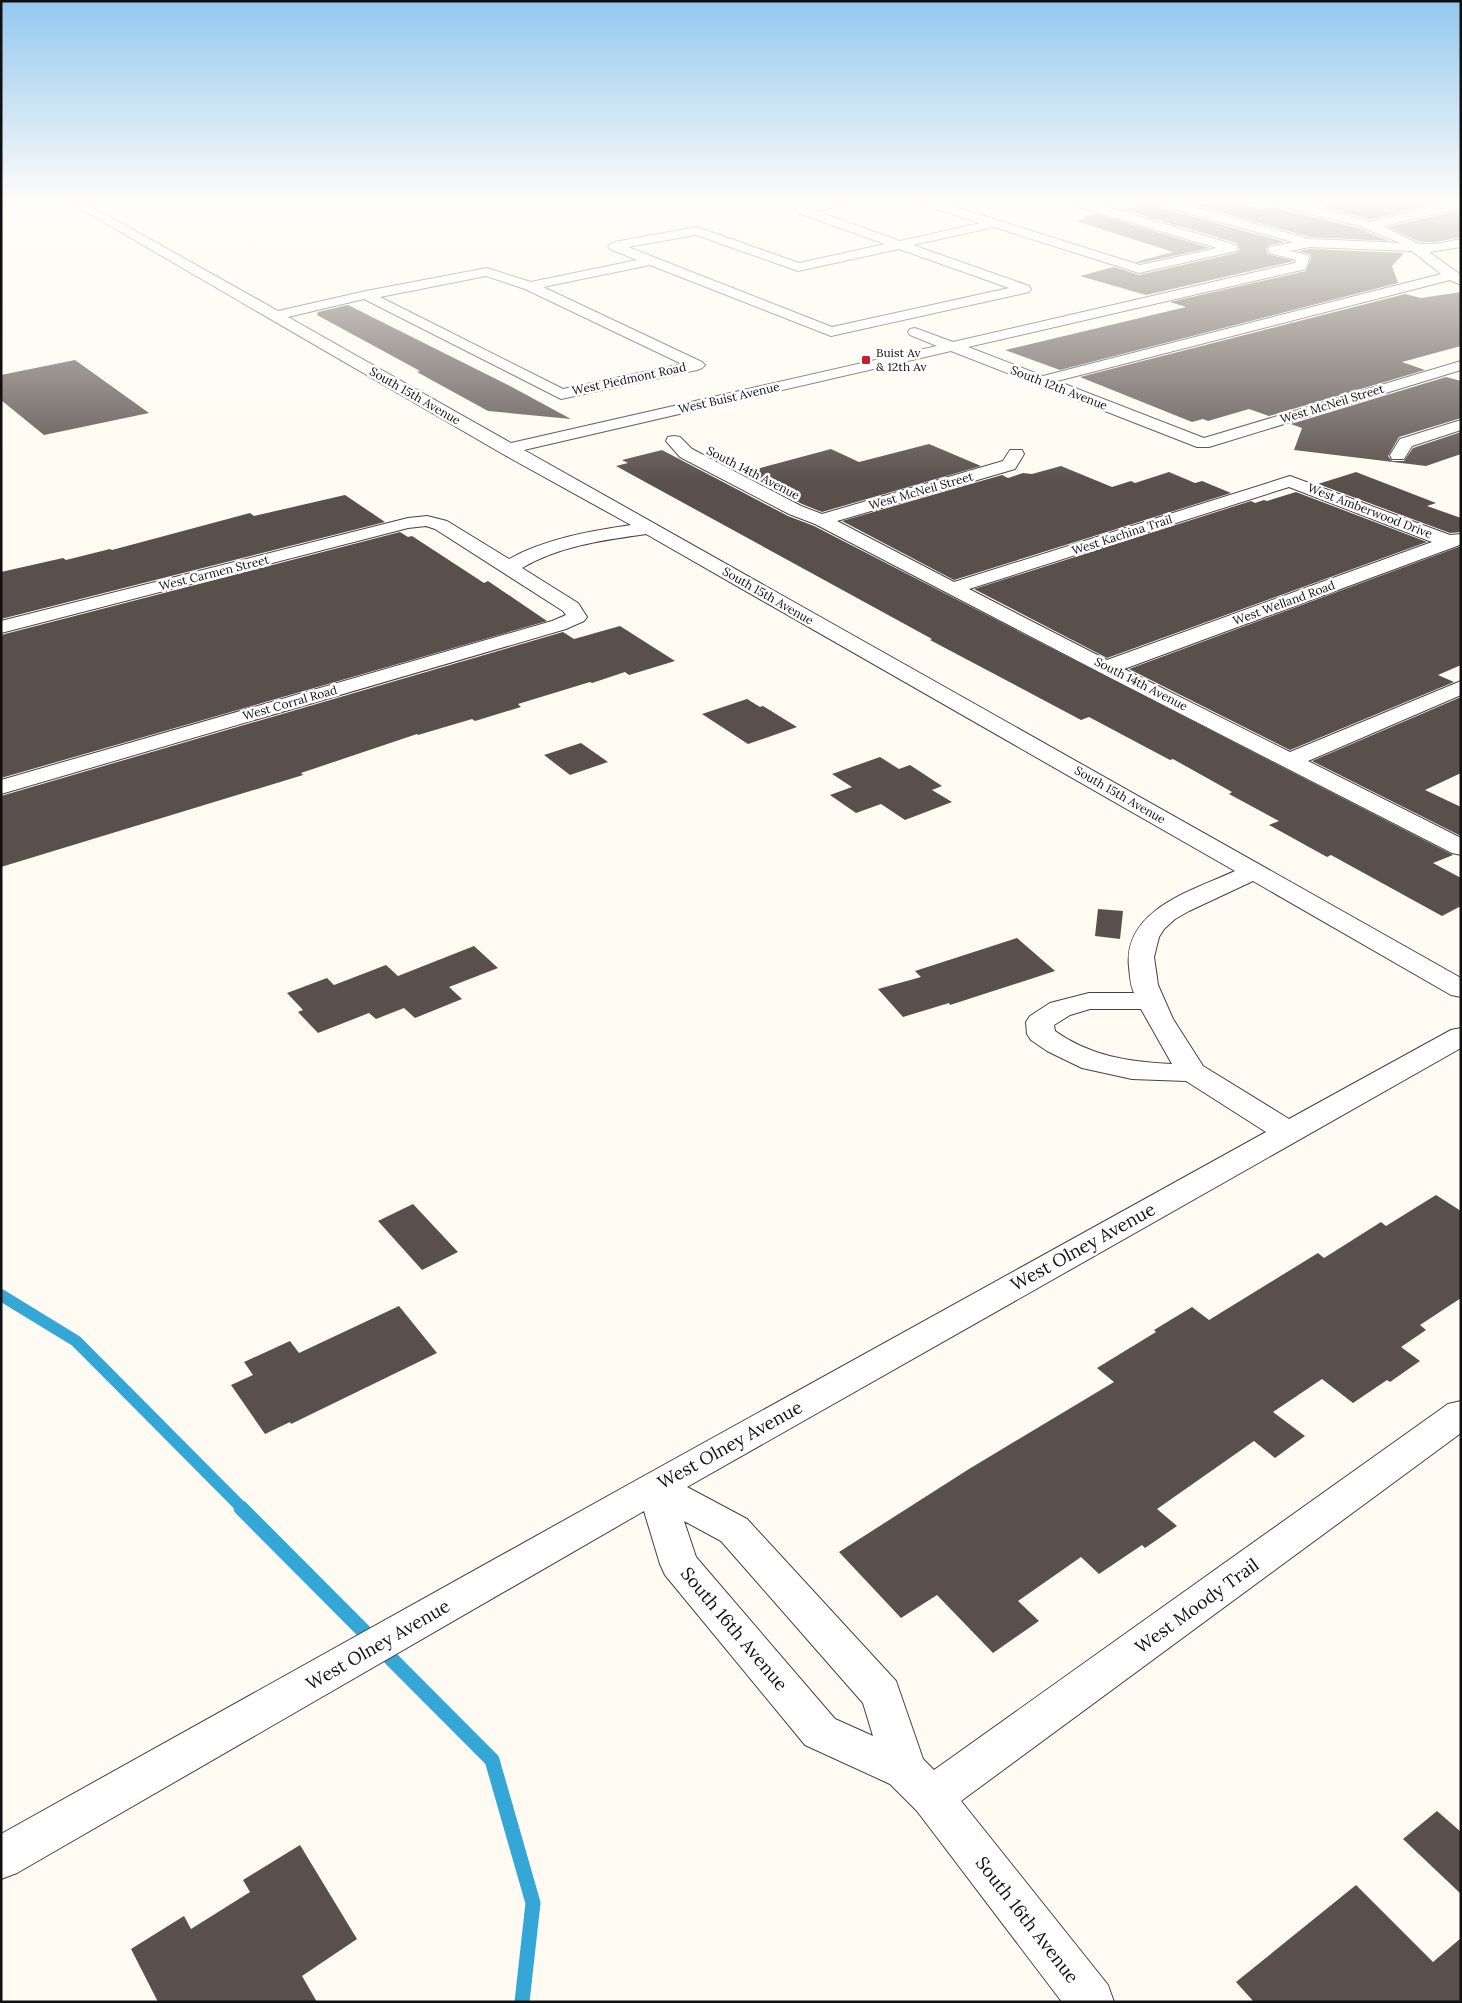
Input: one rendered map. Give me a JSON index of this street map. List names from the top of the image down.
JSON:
{
  "streets": {
    "street": [
      "West Piedmont Road",
      "South 12th Avenue",
      "South 15th Avenue",
      "West Buist Avenue",
      "West McNeil Street",
      "South 14th Avenue",
      "West Amberwood Drive",
      "West Kachina Trail",
      "West Carmen Street",
      "West Welland Road",
      "West Corral Road",
      "West Olney Avenue",
      "West Moody Trail",
      "South 16th Avenue"
    ]
  },
  "crossings": [
    ["South 12th Avenue", "West Buist Avenue"],
    ["South 12th Avenue", "West McNeil Street"],
    ["South 15th Avenue", "West Buist Avenue"],
    ["West Buist Avenue", "South 14th Avenue"],
    ["West McNeil Street", "South 14th Avenue"],
    ["South 14th Avenue", "West Kachina Trail"],
    ["South 14th Avenue", "West Welland Road"],
    ["West Amberwood Drive", "West Kachina Trail"],
    ["West Amberwood Drive", "West Welland Road"],
    ["West Carmen Street", "West Corral Road"],
    ["West Olney Avenue", "South 16th Avenue"],
    ["West Moody Trail", "South 16th Avenue"]
  ],
  "places": {
    "transit": ["Buist Av & 12th Av"]
  }
}
